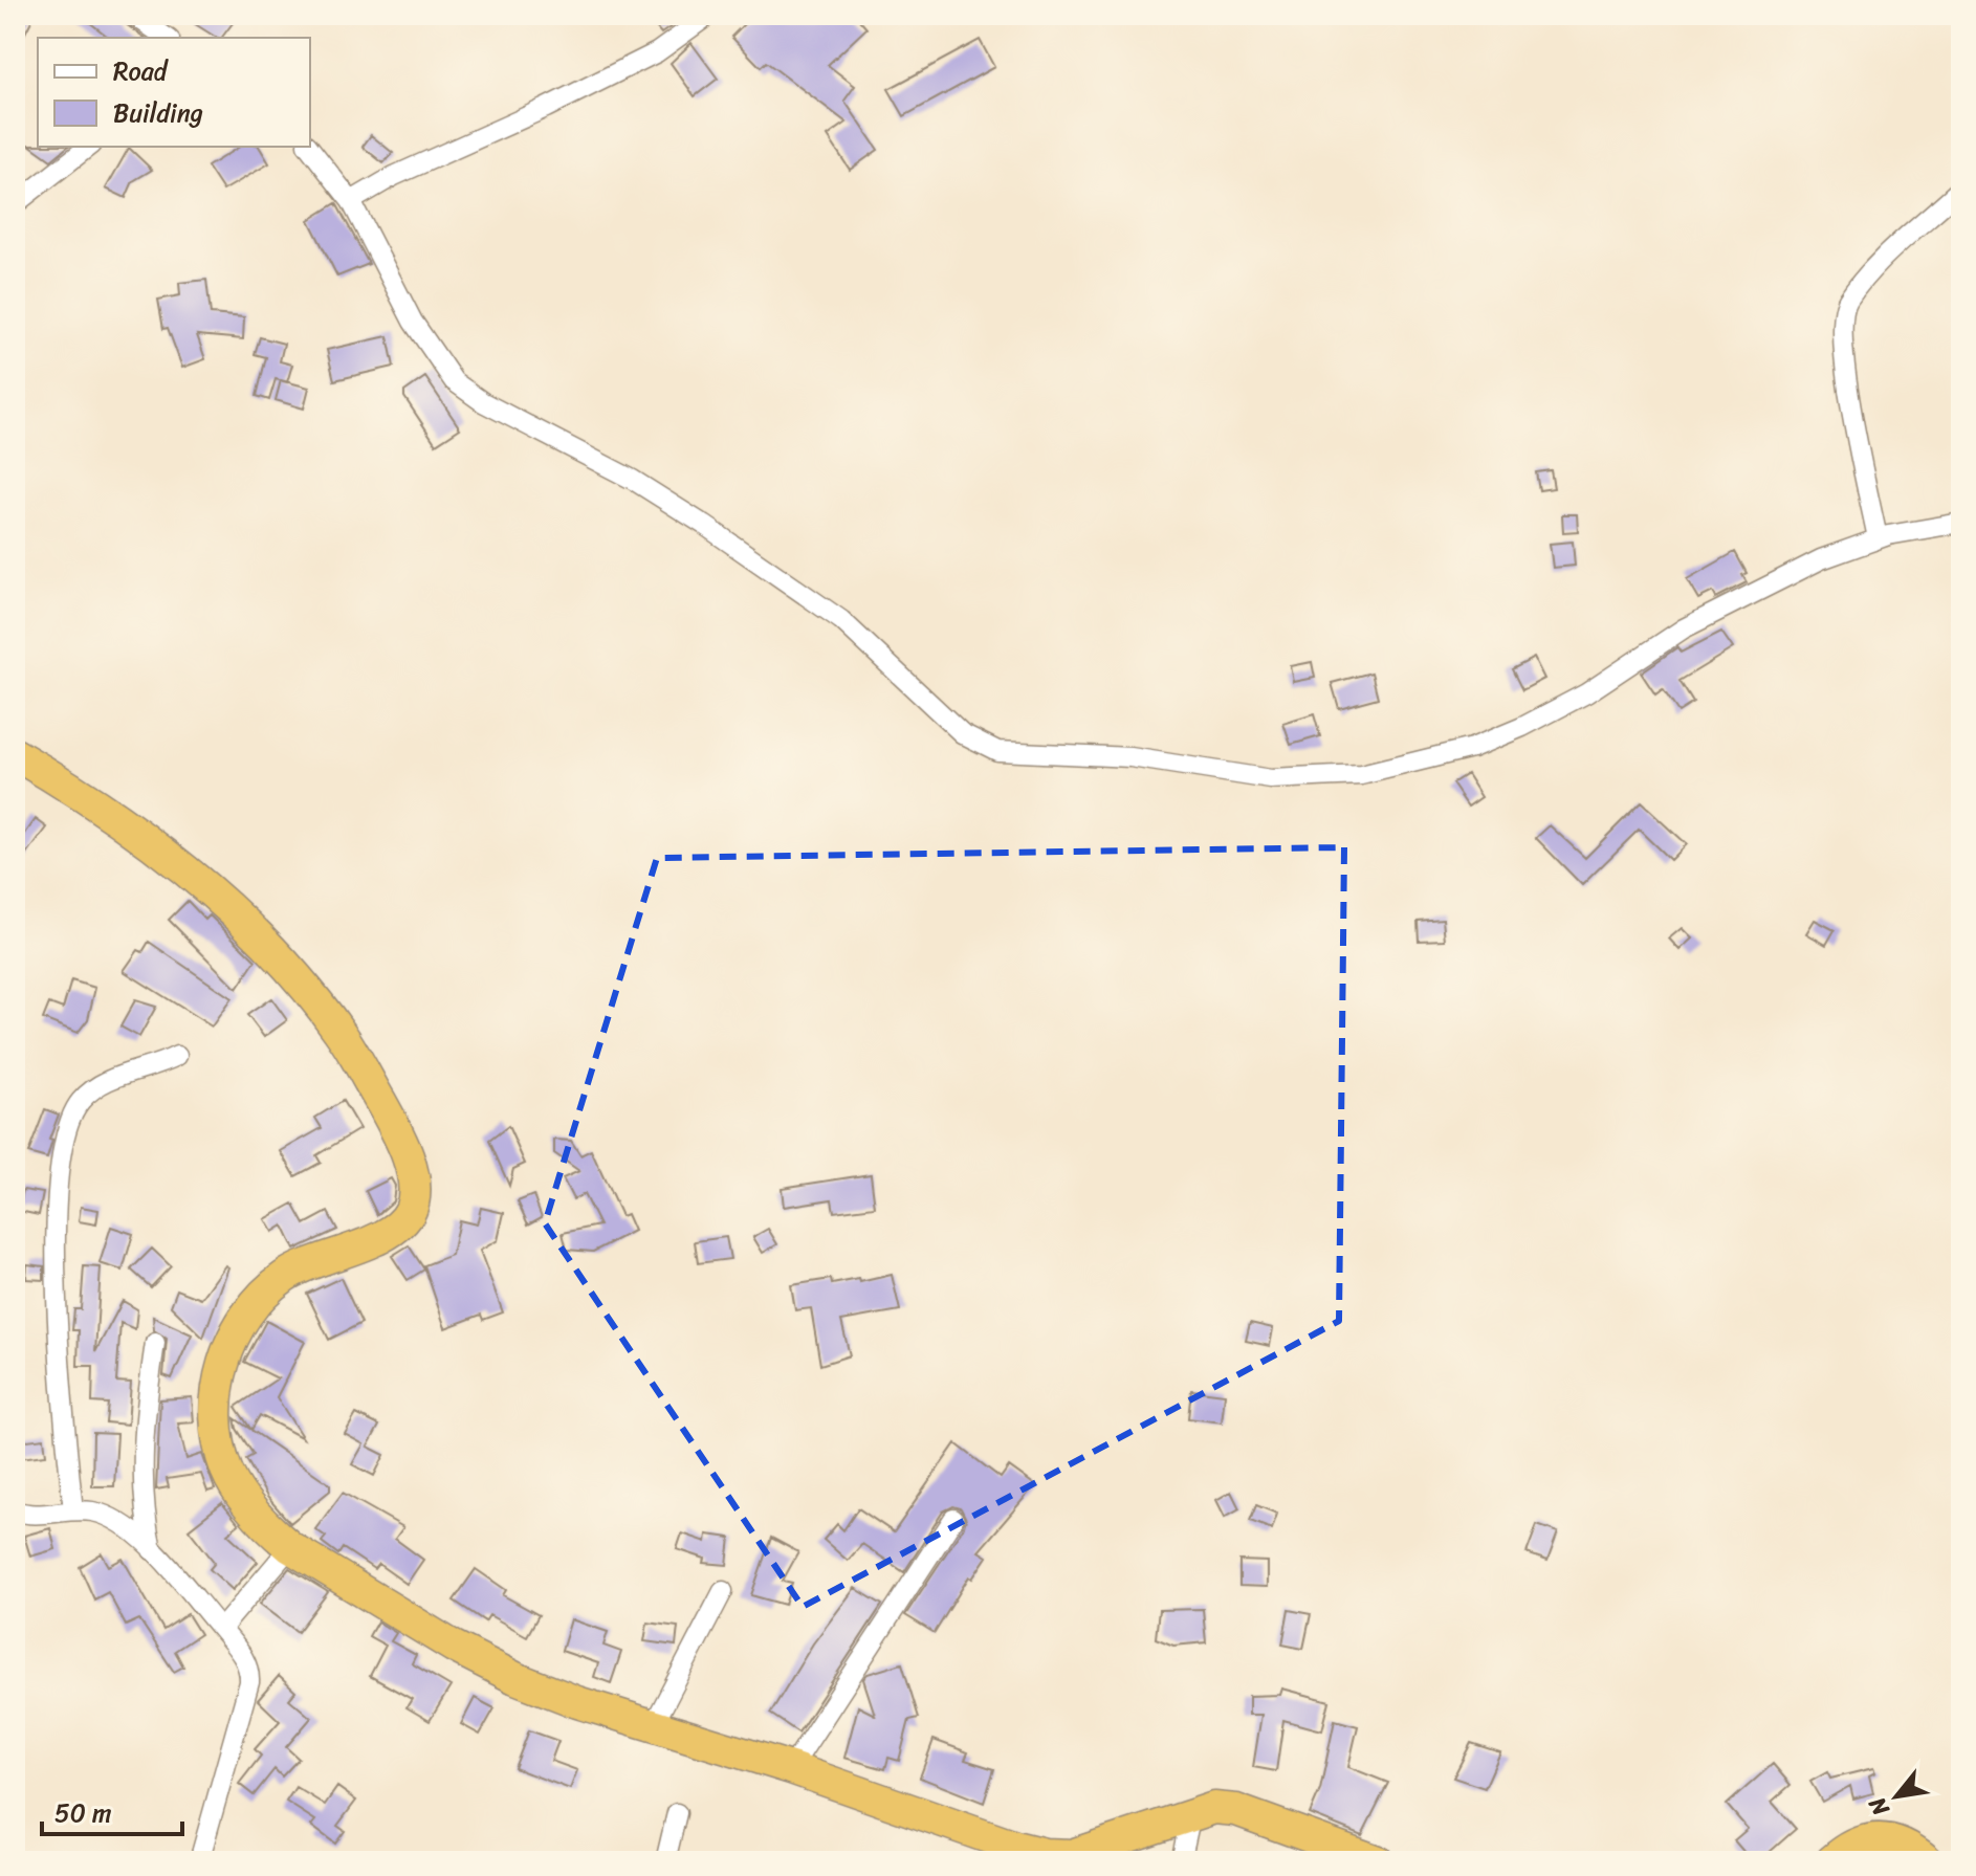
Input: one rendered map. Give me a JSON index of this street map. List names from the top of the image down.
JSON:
{
  "legend": ["Road", "Building"],
  "scale_bar": "50 m",
  "north": "bottom left"
}
